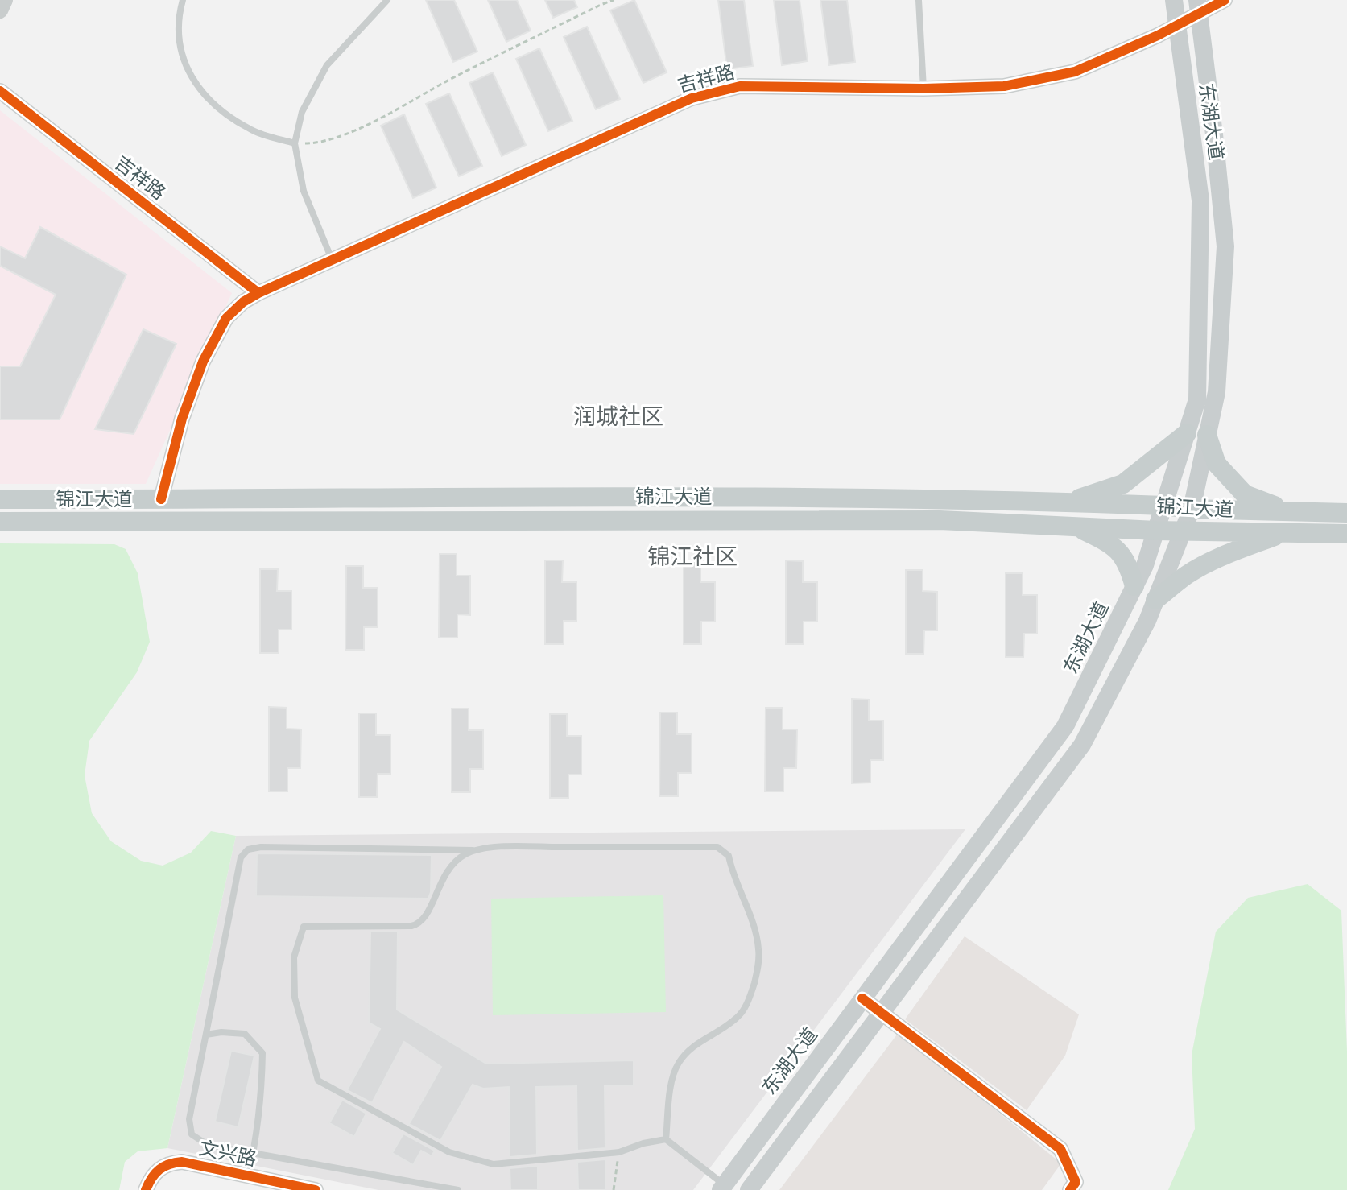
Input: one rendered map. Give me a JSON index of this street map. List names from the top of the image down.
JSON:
{
  "streets": {
    "main road": ["东湖大道", "锦江大道"],
    "street": ["吉祥路", "文兴路"]
  },
  "crossings": [
    ["吉祥路", "东湖大道"],
    ["吉祥路", "锦江大道"],
    ["东湖大道", "锦江大道"]
  ],
  "districts": ["润城社区", "锦江社区"]
}
